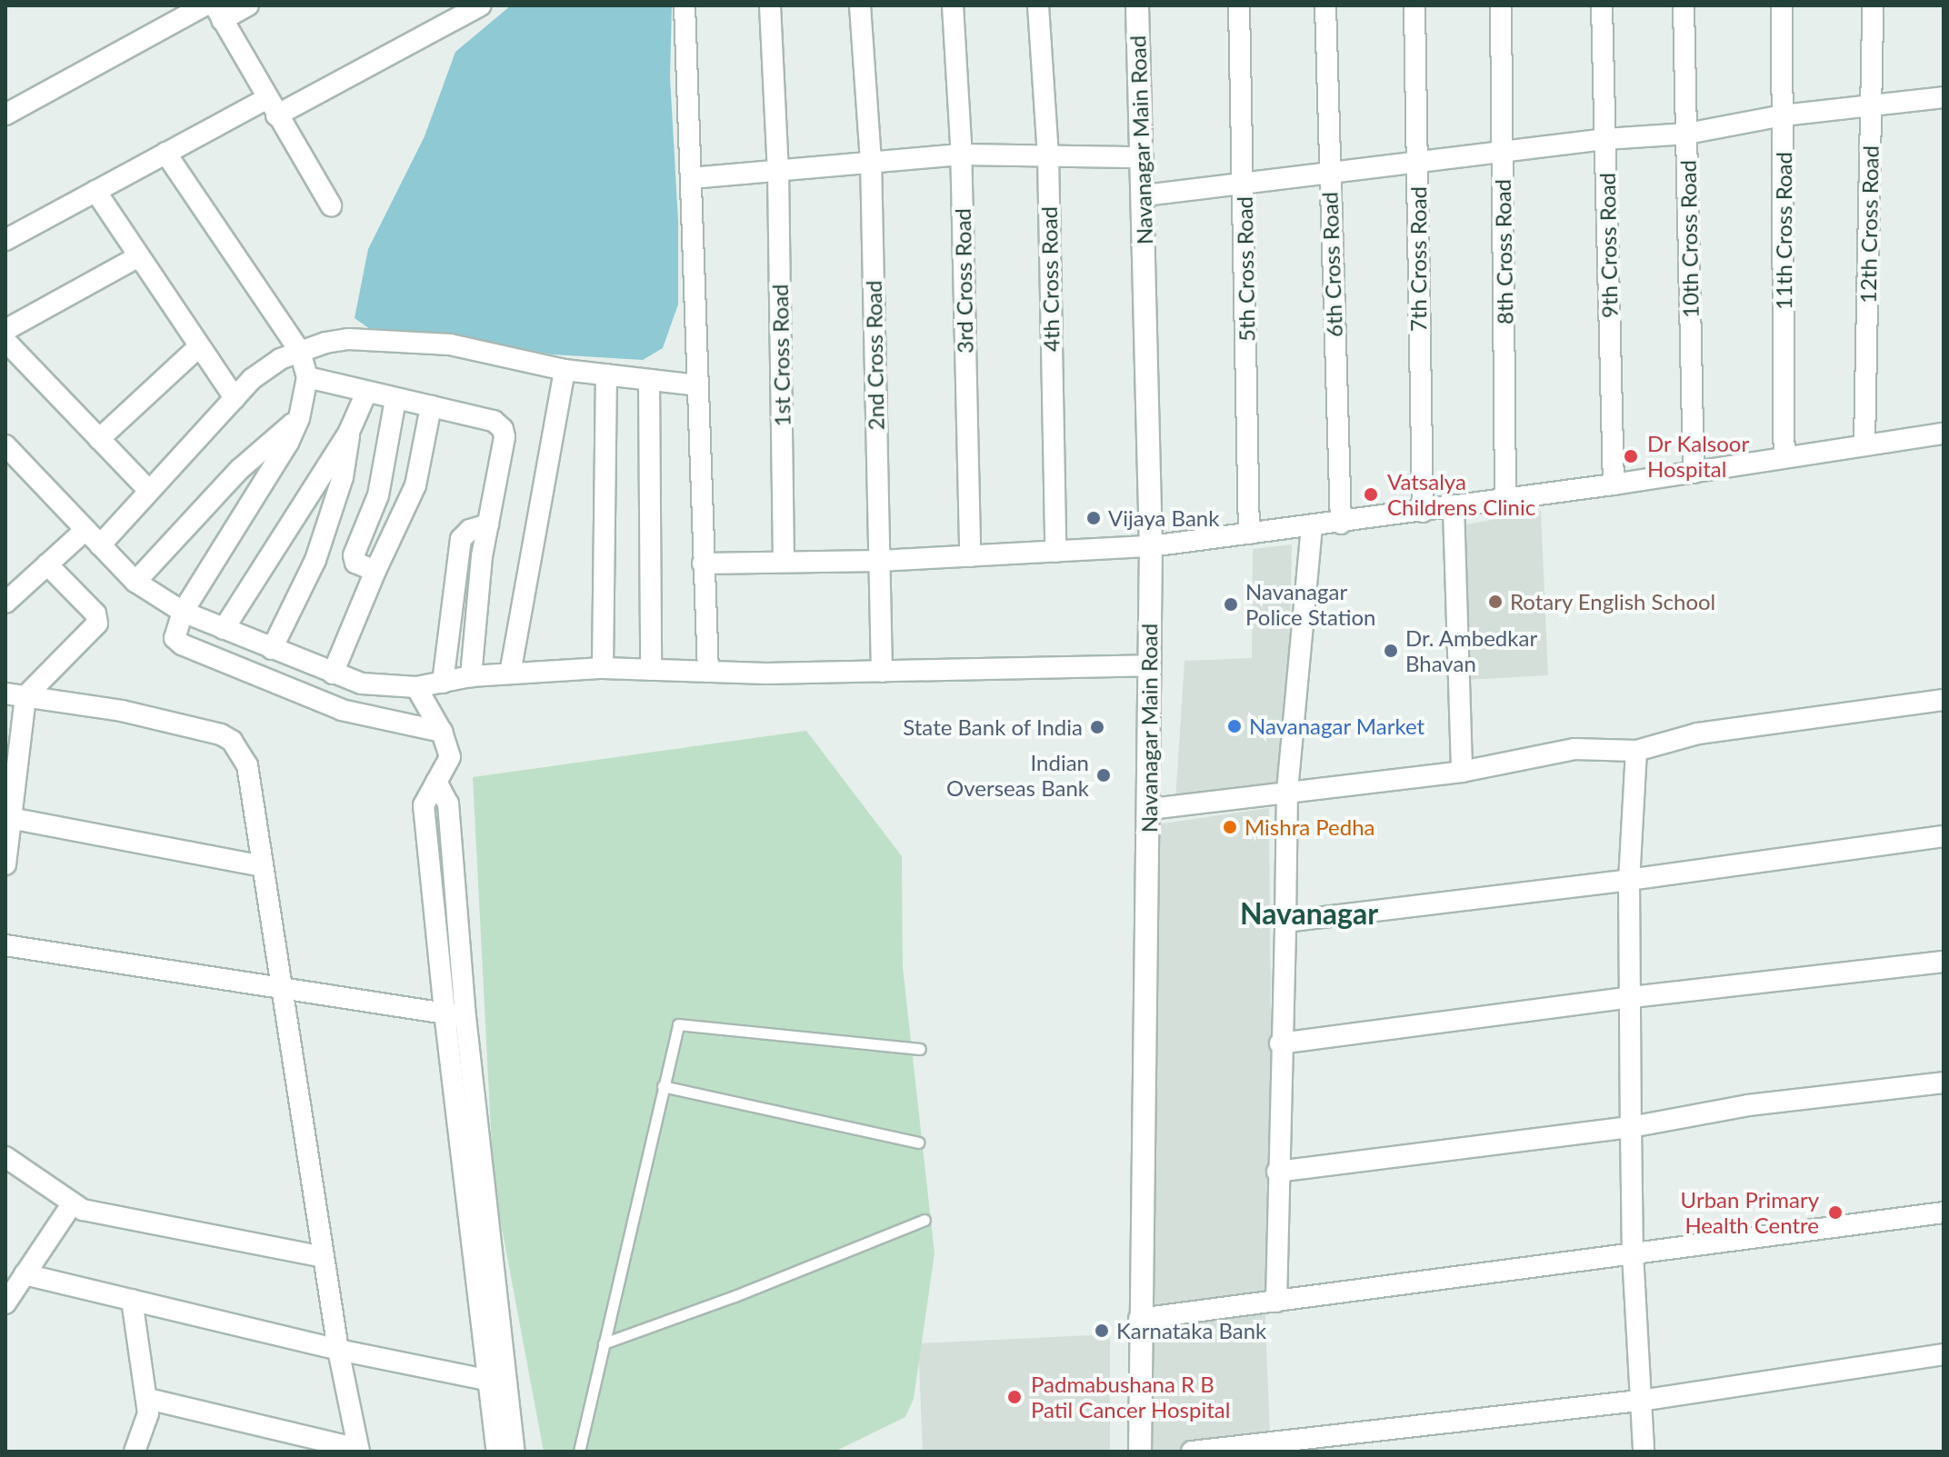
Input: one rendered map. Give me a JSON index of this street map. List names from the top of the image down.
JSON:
{
  "streets": {
    "main road": ["Navanagar Main Road"],
    "street": [
      "12th Cross Road",
      "11th Cross Road",
      "10th Cross Road",
      "9th Cross Road",
      "8th Cross Road",
      "7th Cross Road",
      "6th Cross Road",
      "5th Cross Road",
      "4th Cross Road",
      "3rd Cross Road",
      "1st Cross Road",
      "2nd Cross Road"
    ]
  },
  "districts": ["Navanagar"],
  "places": [
    "Dr Kalsoor Hospital",
    "Vatsalya Childrens Clinic",
    "Vijaya Bank",
    "Rotary English School",
    "Navanagar Police Station",
    "Dr. Ambedkar Bhavan",
    "Navanagar Market",
    "State Bank of India",
    "Indian Overseas Bank",
    "Mishra Pedha",
    "Urban Primary Health Centre",
    "Karnataka Bank",
    "Padmabushana R B Patil Cancer Hospital"
  ]
}
